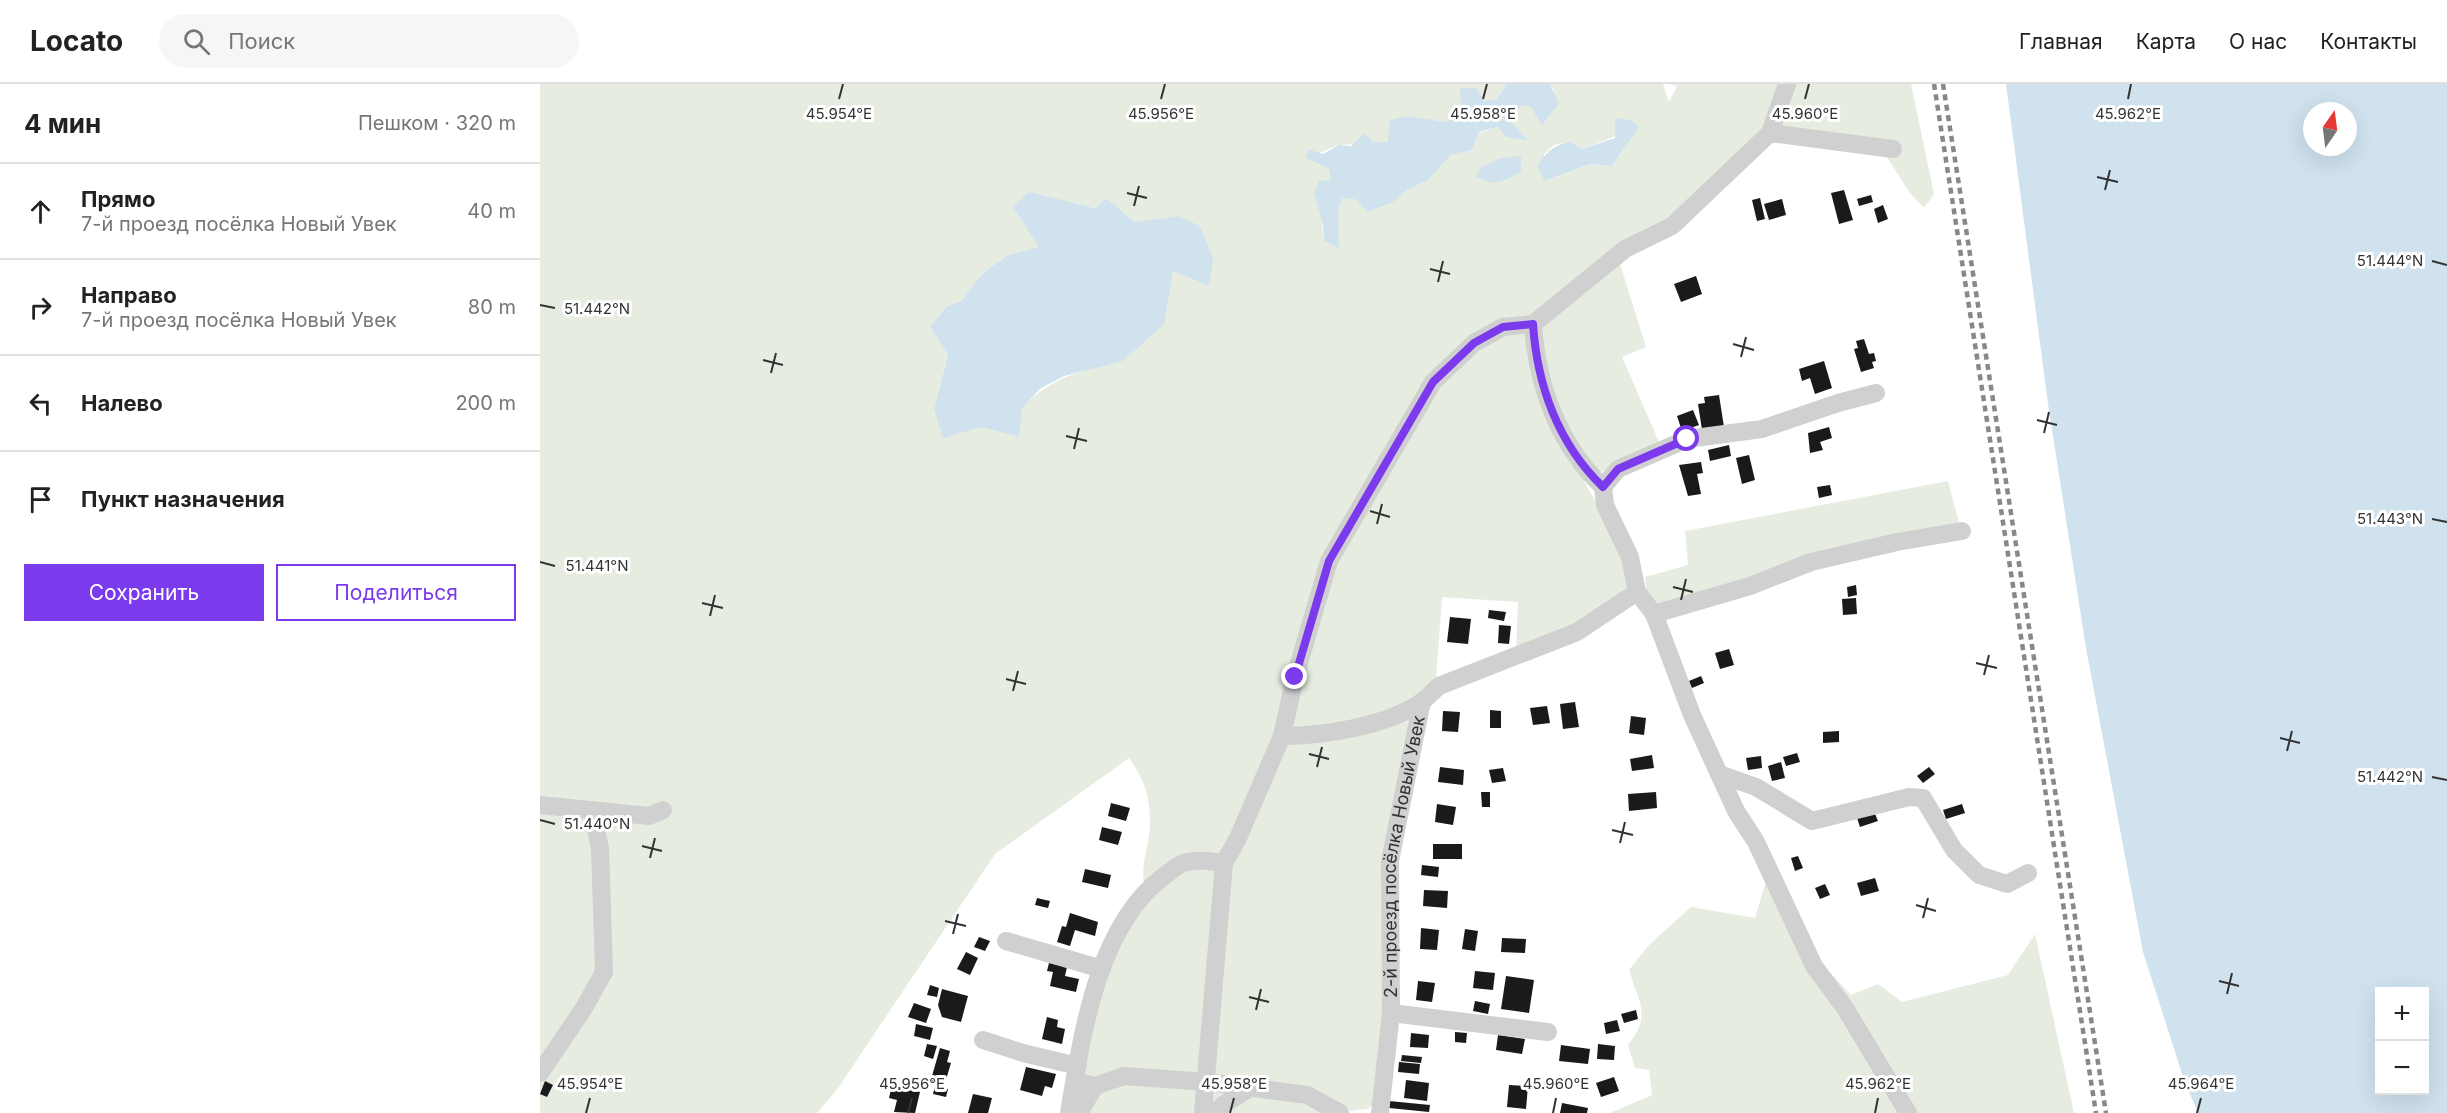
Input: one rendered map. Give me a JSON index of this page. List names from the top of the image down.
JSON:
{
  "streets": {
    "street": ["2-й проезд посёлка Новый Увек"]
  },
  "north": "top",
  "page": {
    "header": "Locato",
    "search": "Поиск",
    "nav": [
      "Главная",
      "Карта",
      "О нас",
      "Контакты"
    ],
    "heading": ["4 мин", "Пешком · 320 m"],
    "list": [
      ["Прямо", "7-й проезд посёлка Новый Увек", "40 m"],
      ["Направо", "7-й проезд посёлка Новый Увек", "80 m"],
      ["Налево", "200 m"],
      "Пункт назначения"
    ],
    "buttons": ["Сохранить", "Поделиться"],
    "map_buttons": ["+", "−"]
  },
  "coordinates": [
    "45.954°E",
    "45.956°E",
    "45.958°E",
    "45.960°E",
    "45.962°E",
    "51.444°N",
    "51.442°N",
    "51.443°N",
    "51.441°N",
    "51.440°N",
    "45.964°E"
  ]
}
